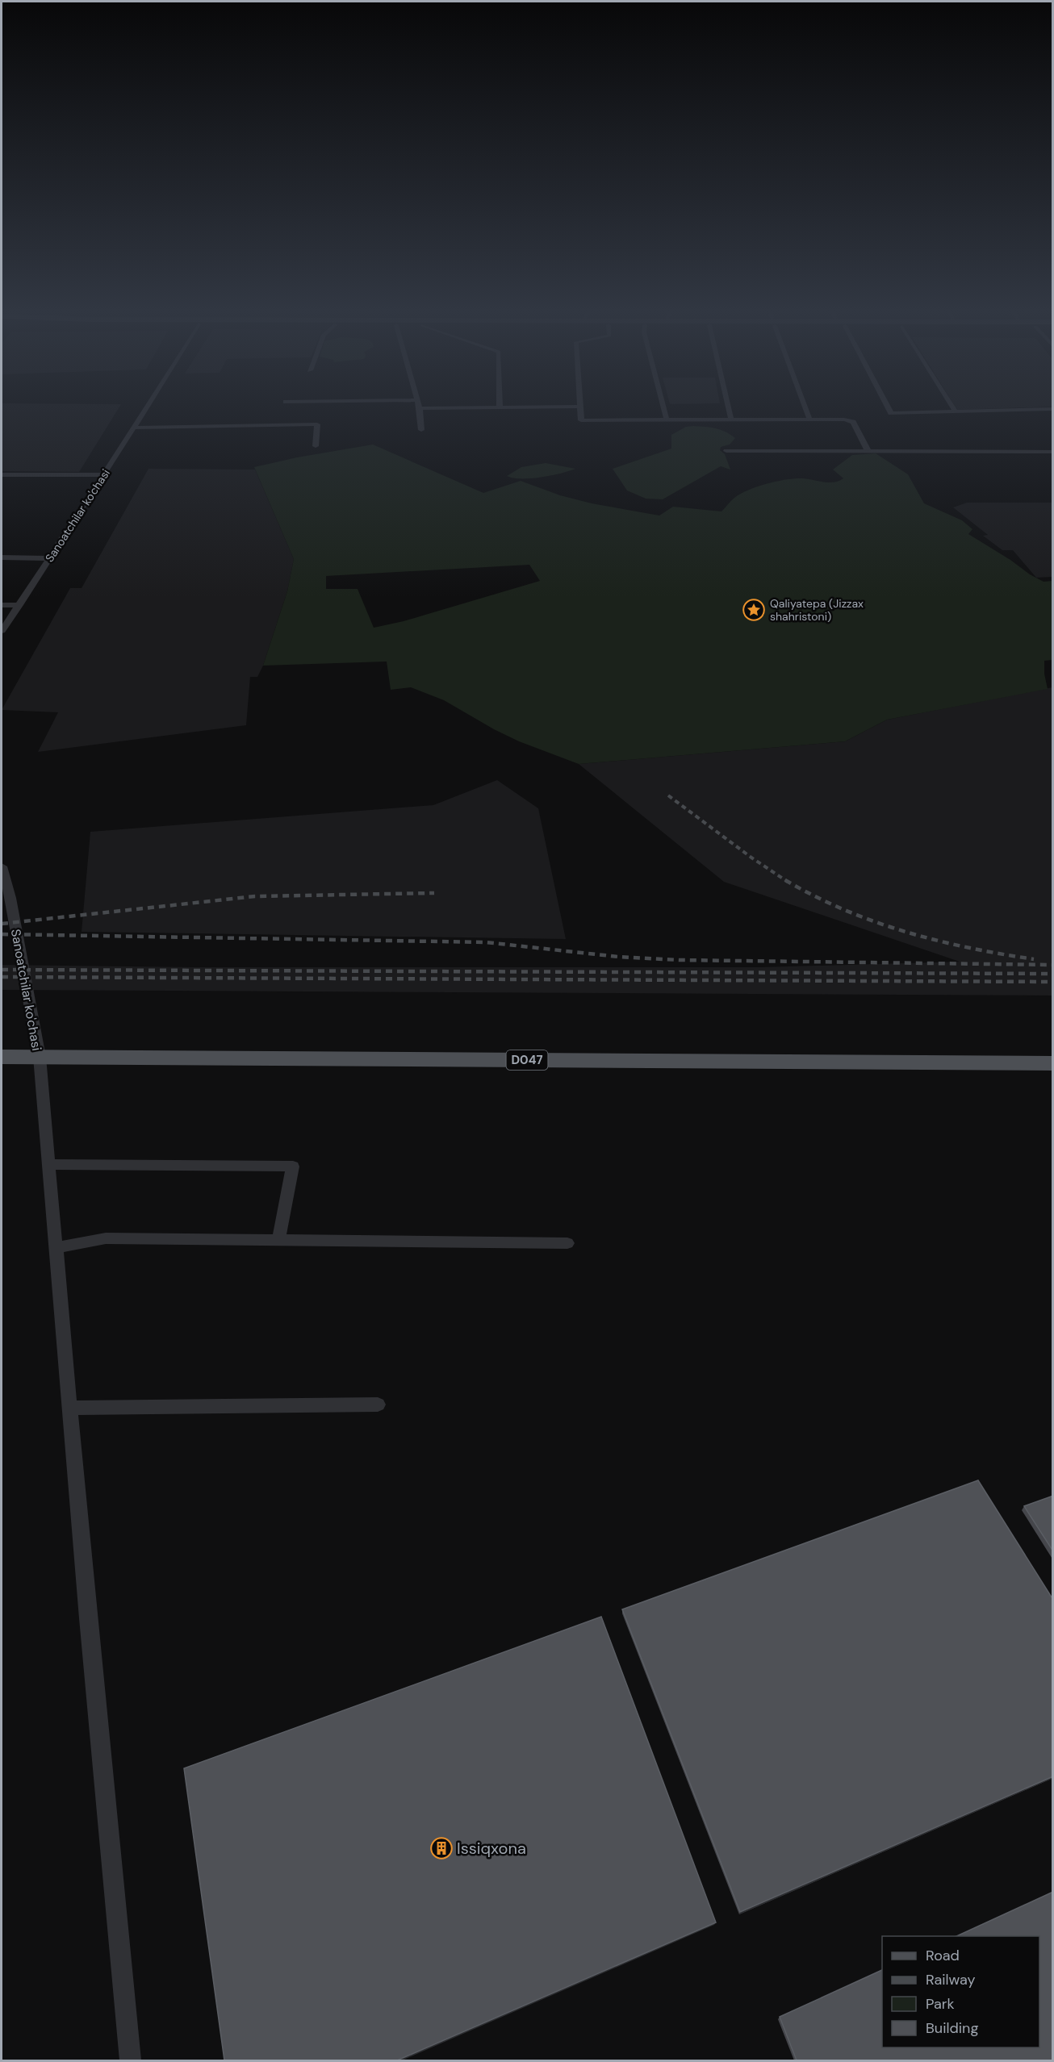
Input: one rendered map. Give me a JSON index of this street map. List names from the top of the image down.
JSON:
{
  "streets": {
    "main road": ["D047"],
    "street": ["Sanoatchilar ko'chasi"]
  },
  "crossings": [
    ["Sanoatchilar ko'chasi", "D047"]
  ],
  "places": {
    "place": ["Qaliyatepa (Jizzax shahristoni)"],
    "building": ["Issiqxona"]
  },
  "legend": [
    "Road",
    "Railway",
    "Park",
    "Building"
  ]
}
